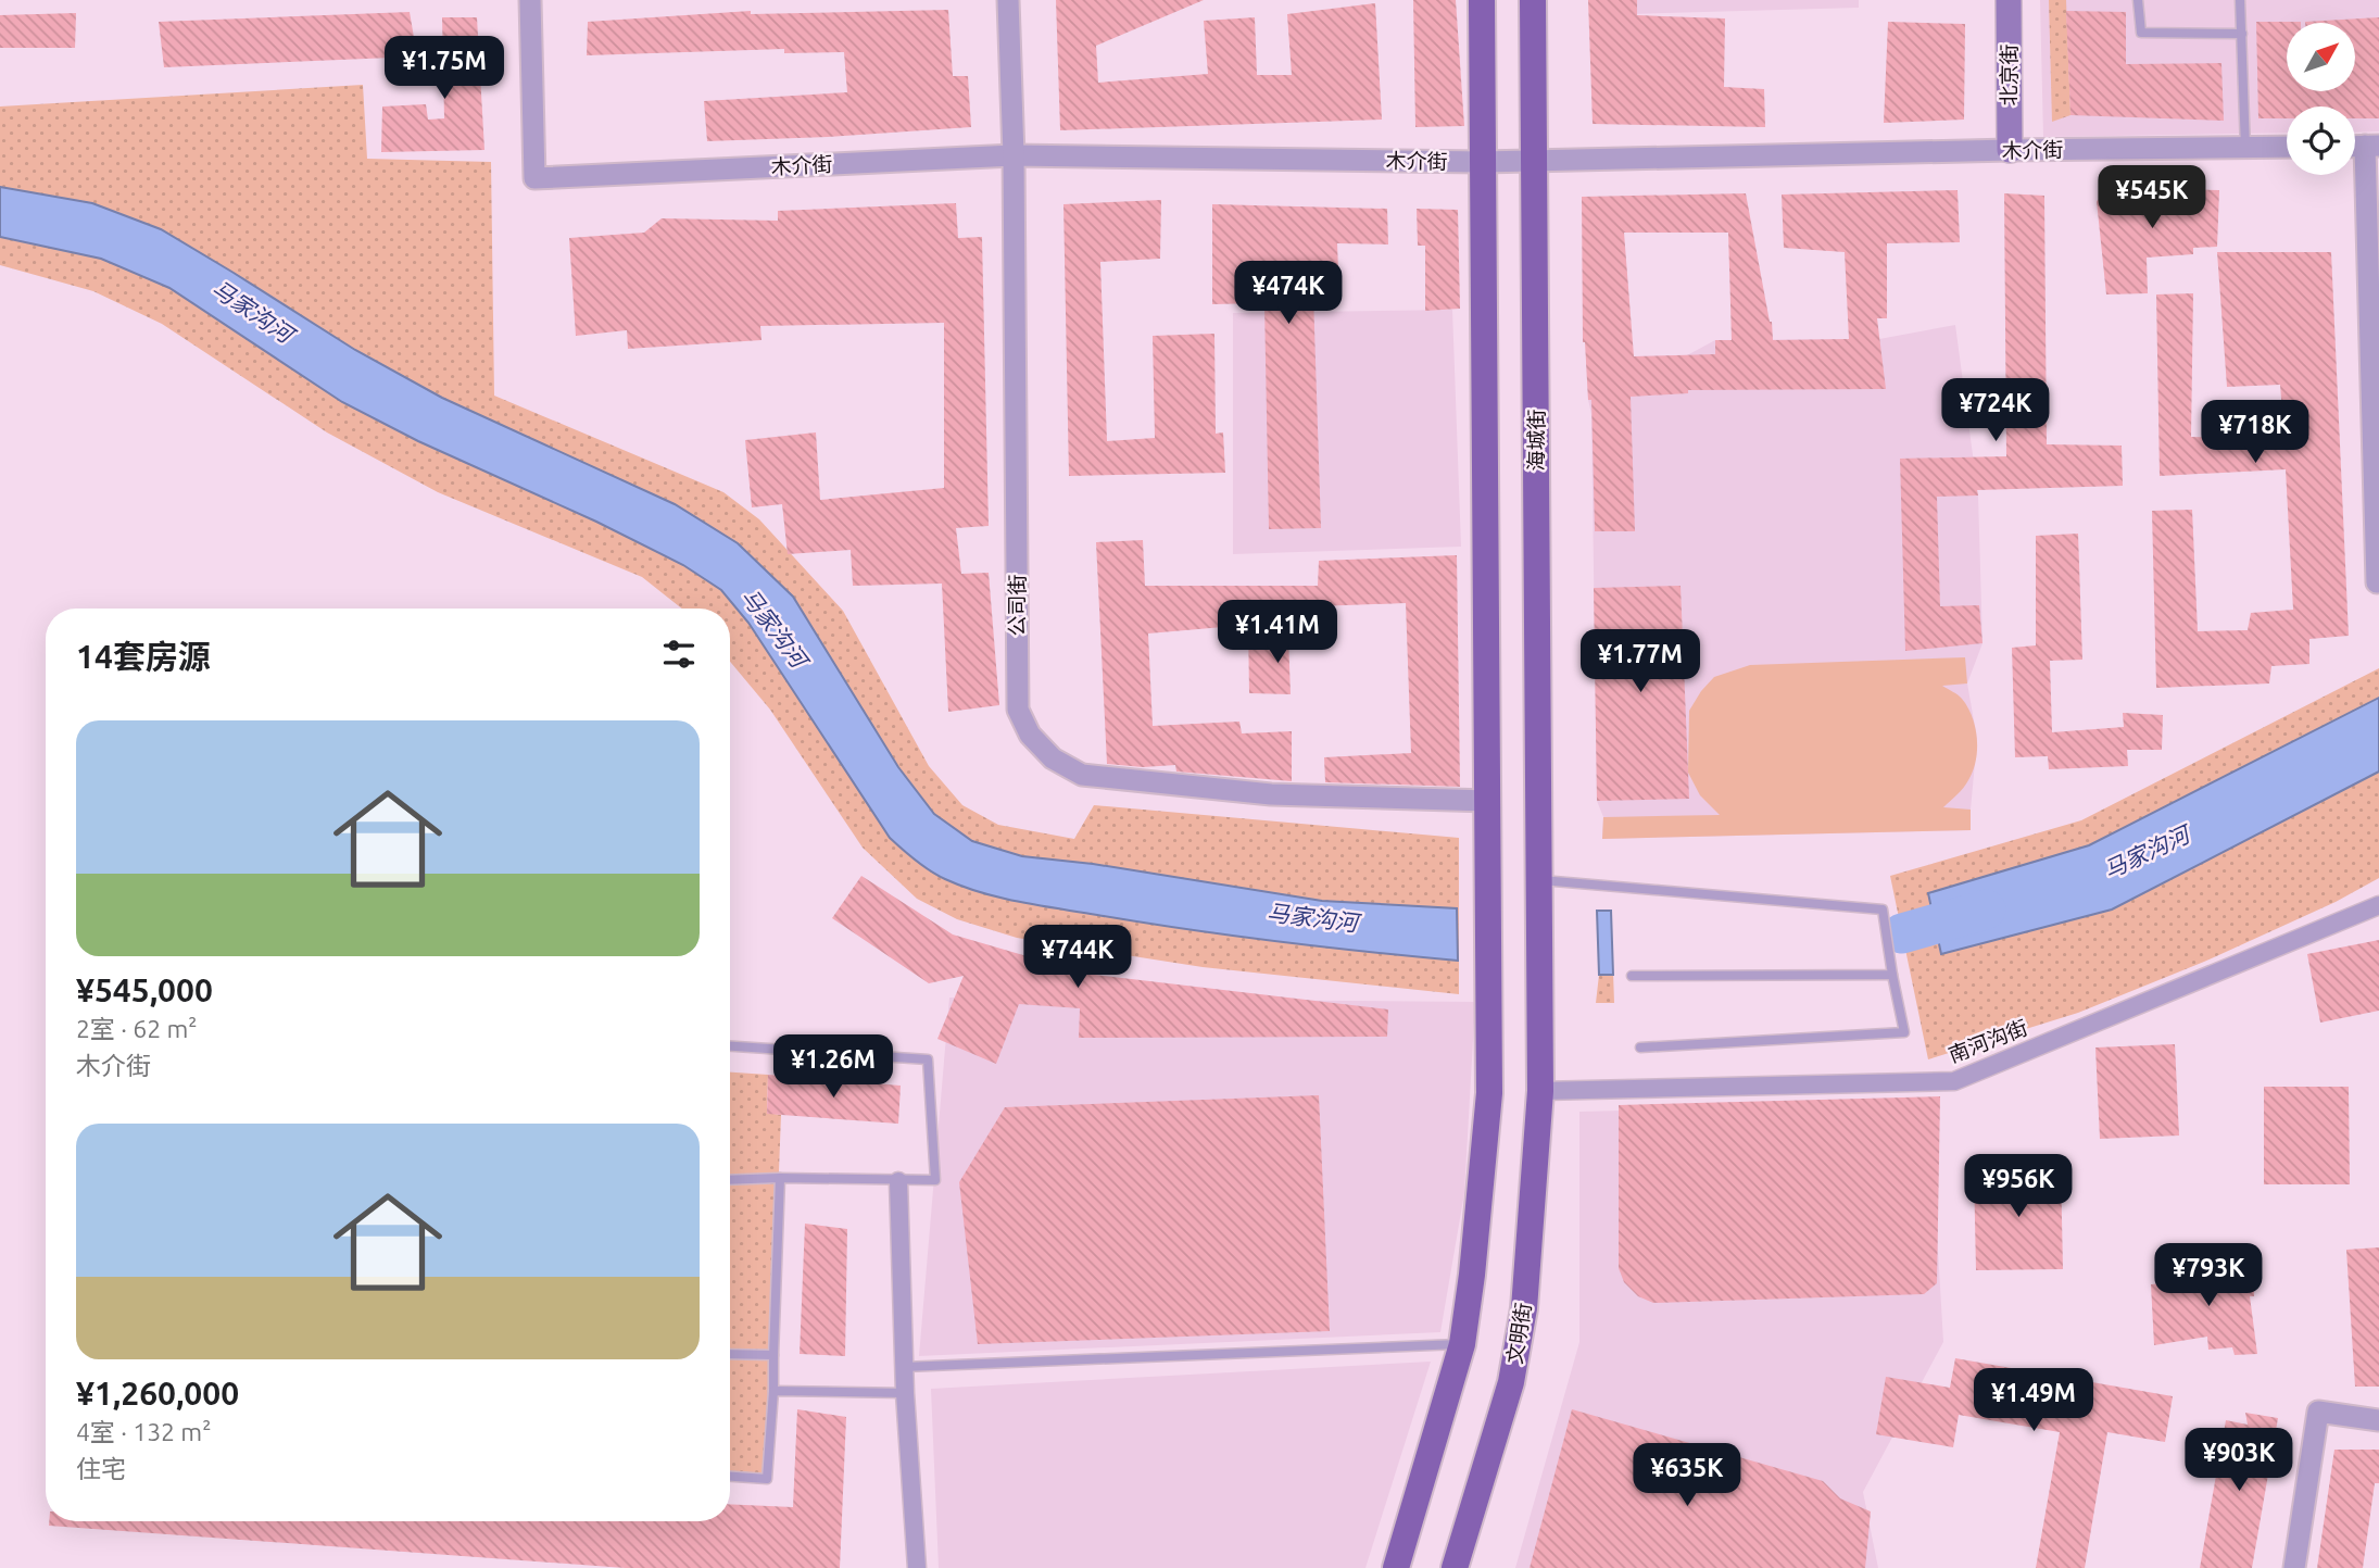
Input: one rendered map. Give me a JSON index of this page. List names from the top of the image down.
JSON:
{
  "streets": {
    "main road": ["北京街", "海城街", "文明街"],
    "street": ["木介街", "公司街", "南河沟街"]
  },
  "crossings": [
    ["北京街", "木介街"],
    ["木介街", "海城街"],
    ["木介街", "公司街"],
    ["海城街", "南河沟街"],
    ["海城街", "文明街"],
    ["南河沟街", "文明街"]
  ],
  "water": ["马家沟河"],
  "north": "top right",
  "page": {
    "price": [
      "¥1.75M",
      "¥545K",
      "¥474K",
      "¥724K",
      "¥718K",
      "¥1.41M",
      "¥1.77M",
      "¥744K",
      "¥1.26M",
      "¥956K",
      "¥793K",
      "¥1.49M",
      "¥903K",
      "¥635K"
    ],
    "heading": "14套房源",
    "list": [
      {
        "name": "¥545,000",
        "note": "2室 · 62 m² · 木介街"
      },
      {
        "name": "¥1,260,000",
        "note": "4室 · 132 m² · 住宅"
      }
    ]
  }
}
